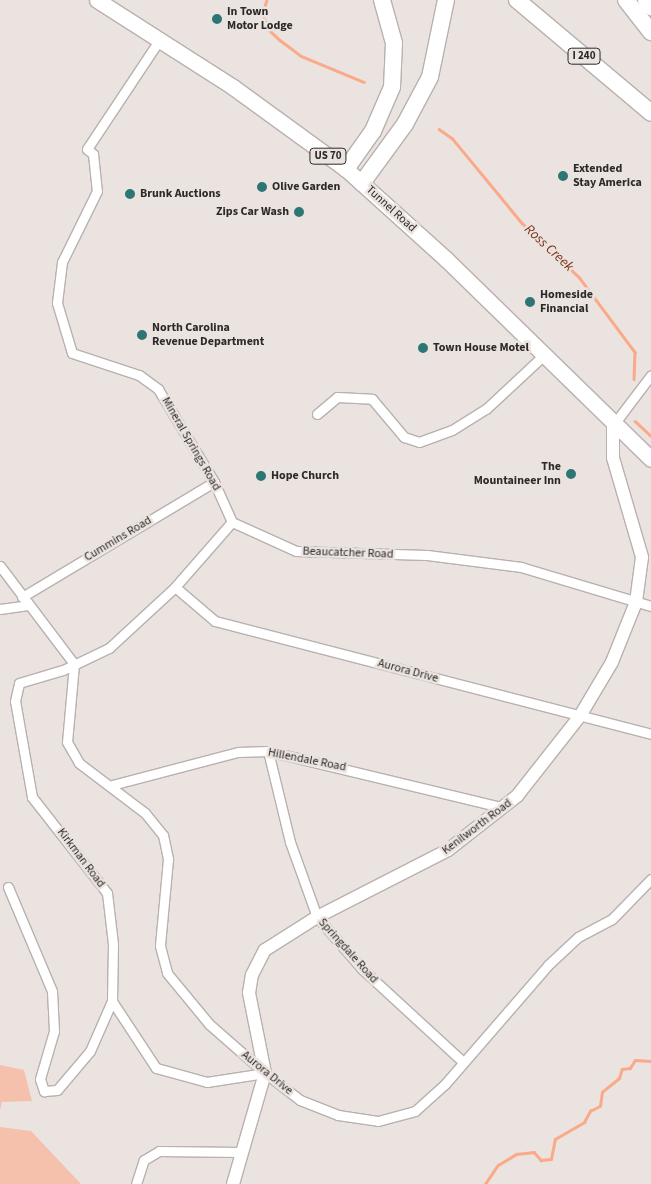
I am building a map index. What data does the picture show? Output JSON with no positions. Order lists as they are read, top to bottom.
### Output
{
  "streets": {
    "highway": ["I 240"],
    "main road": ["US 70", "Tunnel Road"],
    "street": [
      "Mineral Springs Road",
      "Cummins Road",
      "Beaucatcher Road",
      "Aurora Drive",
      "Hillendale Road",
      "Kenilworth Road",
      "Kirkman Road",
      "Springdale Road"
    ]
  },
  "crossings": [
    ["Tunnel Road", "Mineral Springs Road"],
    ["Tunnel Road", "Kenilworth Road"],
    ["Mineral Springs Road", "Cummins Road"],
    ["Mineral Springs Road", "Beaucatcher Road"],
    ["Beaucatcher Road", "Kenilworth Road"],
    ["Aurora Drive", "Hillendale Road"],
    ["Aurora Drive", "Kenilworth Road"],
    ["Aurora Drive", "Kirkman Road"],
    ["Aurora Drive", "Springdale Road"],
    ["Hillendale Road", "Kenilworth Road"],
    ["Hillendale Road", "Springdale Road"],
    ["Kenilworth Road", "Springdale Road"]
  ],
  "water": ["Ross Creek"],
  "places": [
    "In Town Motor Lodge",
    "Extended Stay America",
    "Olive Garden",
    "Brunk Auctions",
    "Zips Car Wash",
    "Homeside Financial",
    "North Carolina Revenue Department",
    "Town House Motel",
    "The Mountaineer Inn",
    "Hope Church"
  ]
}
